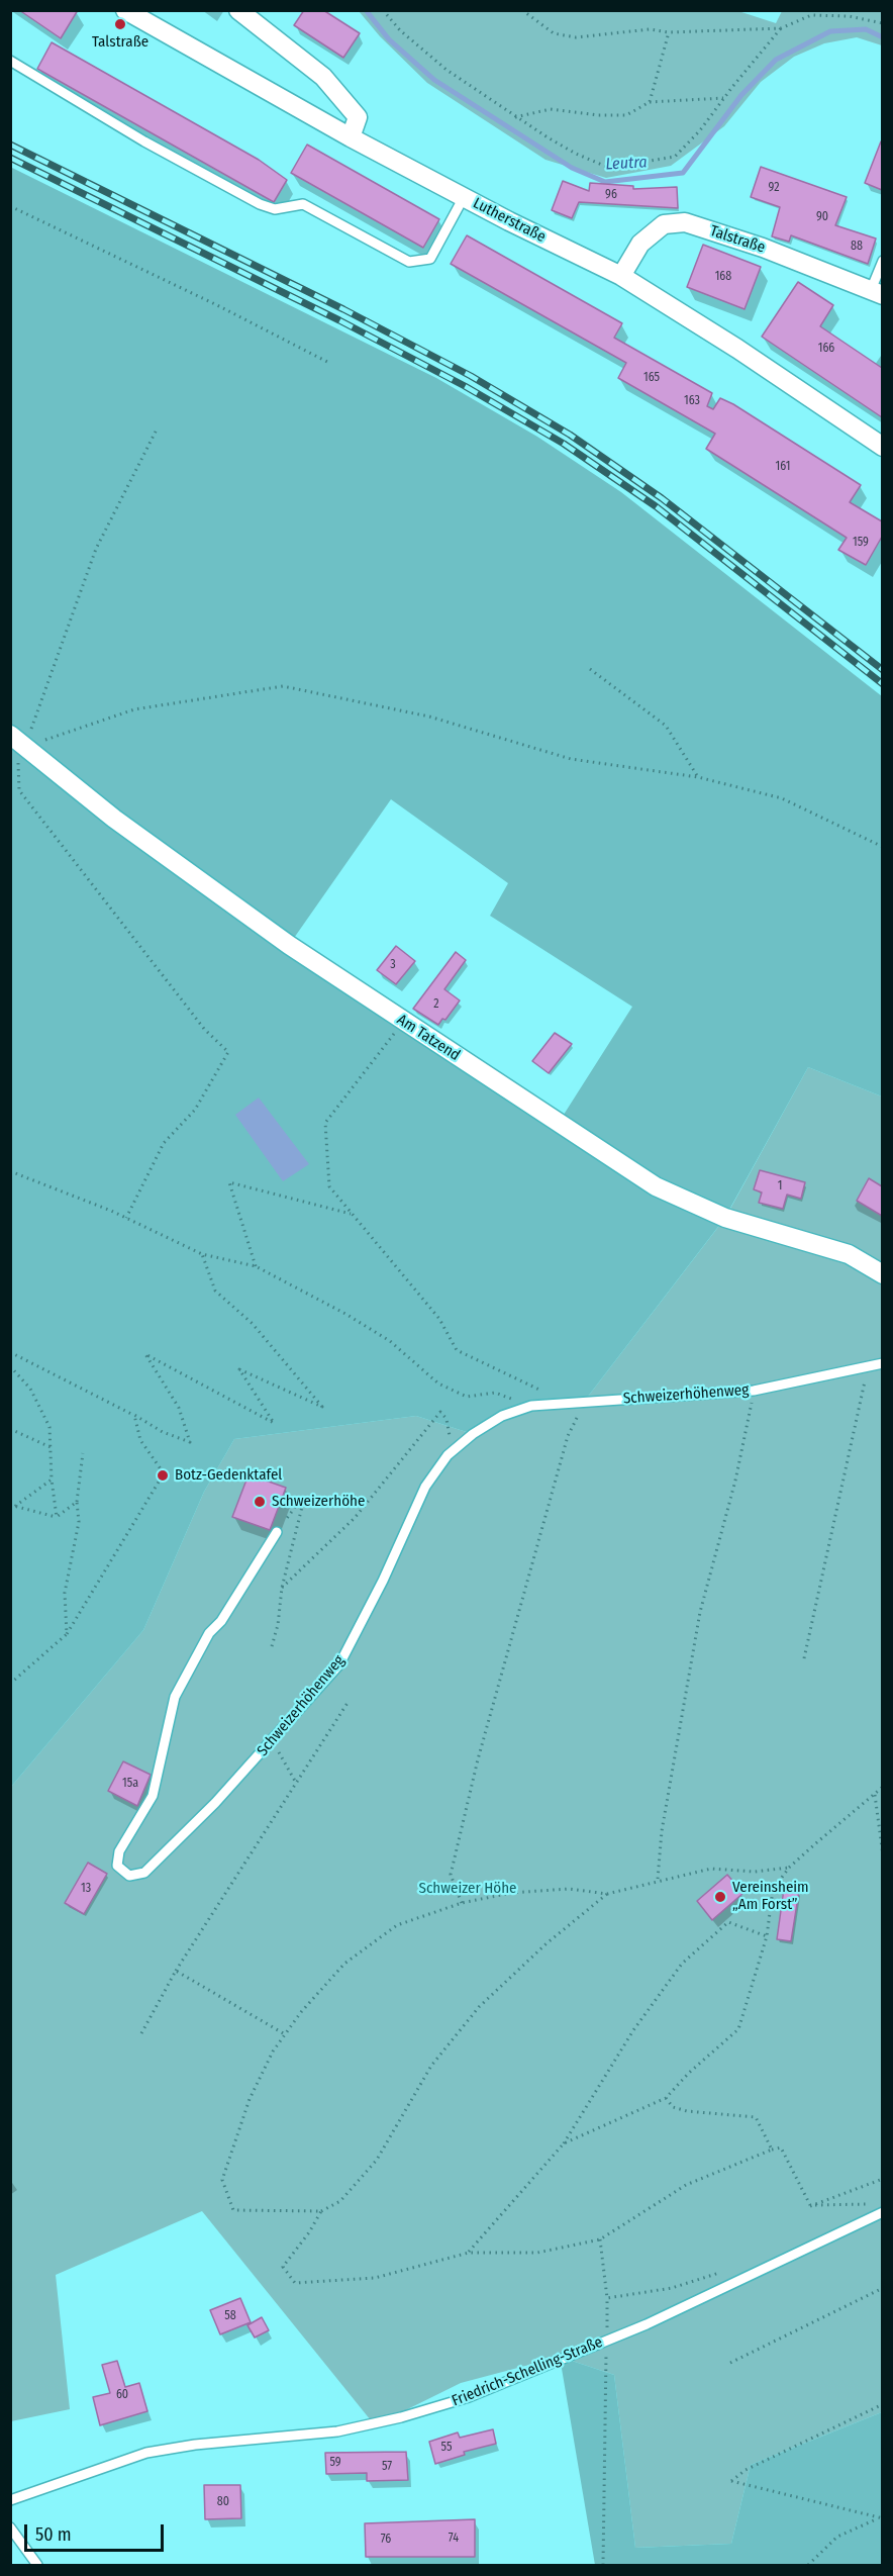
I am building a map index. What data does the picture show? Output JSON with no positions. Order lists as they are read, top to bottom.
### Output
{
  "streets": {
    "street": ["Lutherstraße", "Talstraße", "Am Tatzend"],
    "lane": ["Schweizerhöhenweg", "Friedrich-Schelling-Straße"]
  },
  "crossings": [
    ["Lutherstraße", "Talstraße"]
  ],
  "water": ["Leutra"],
  "parks": ["Schweizer Höhe"],
  "places": [
    "Talstraße",
    "Botz-Gedenktafel",
    "Schweizerhöhe",
    "Vereinsheim „Am Forst”"
  ],
  "house_numbers": [
    "92",
    "96",
    "90",
    "88",
    "168",
    "166",
    "165",
    "163",
    "161",
    "159",
    "3",
    "2",
    "1",
    "15a",
    "13",
    "58",
    "60",
    "55",
    "59",
    "57",
    "80",
    "74",
    "76"
  ],
  "scale_bar": "50 m"
}
